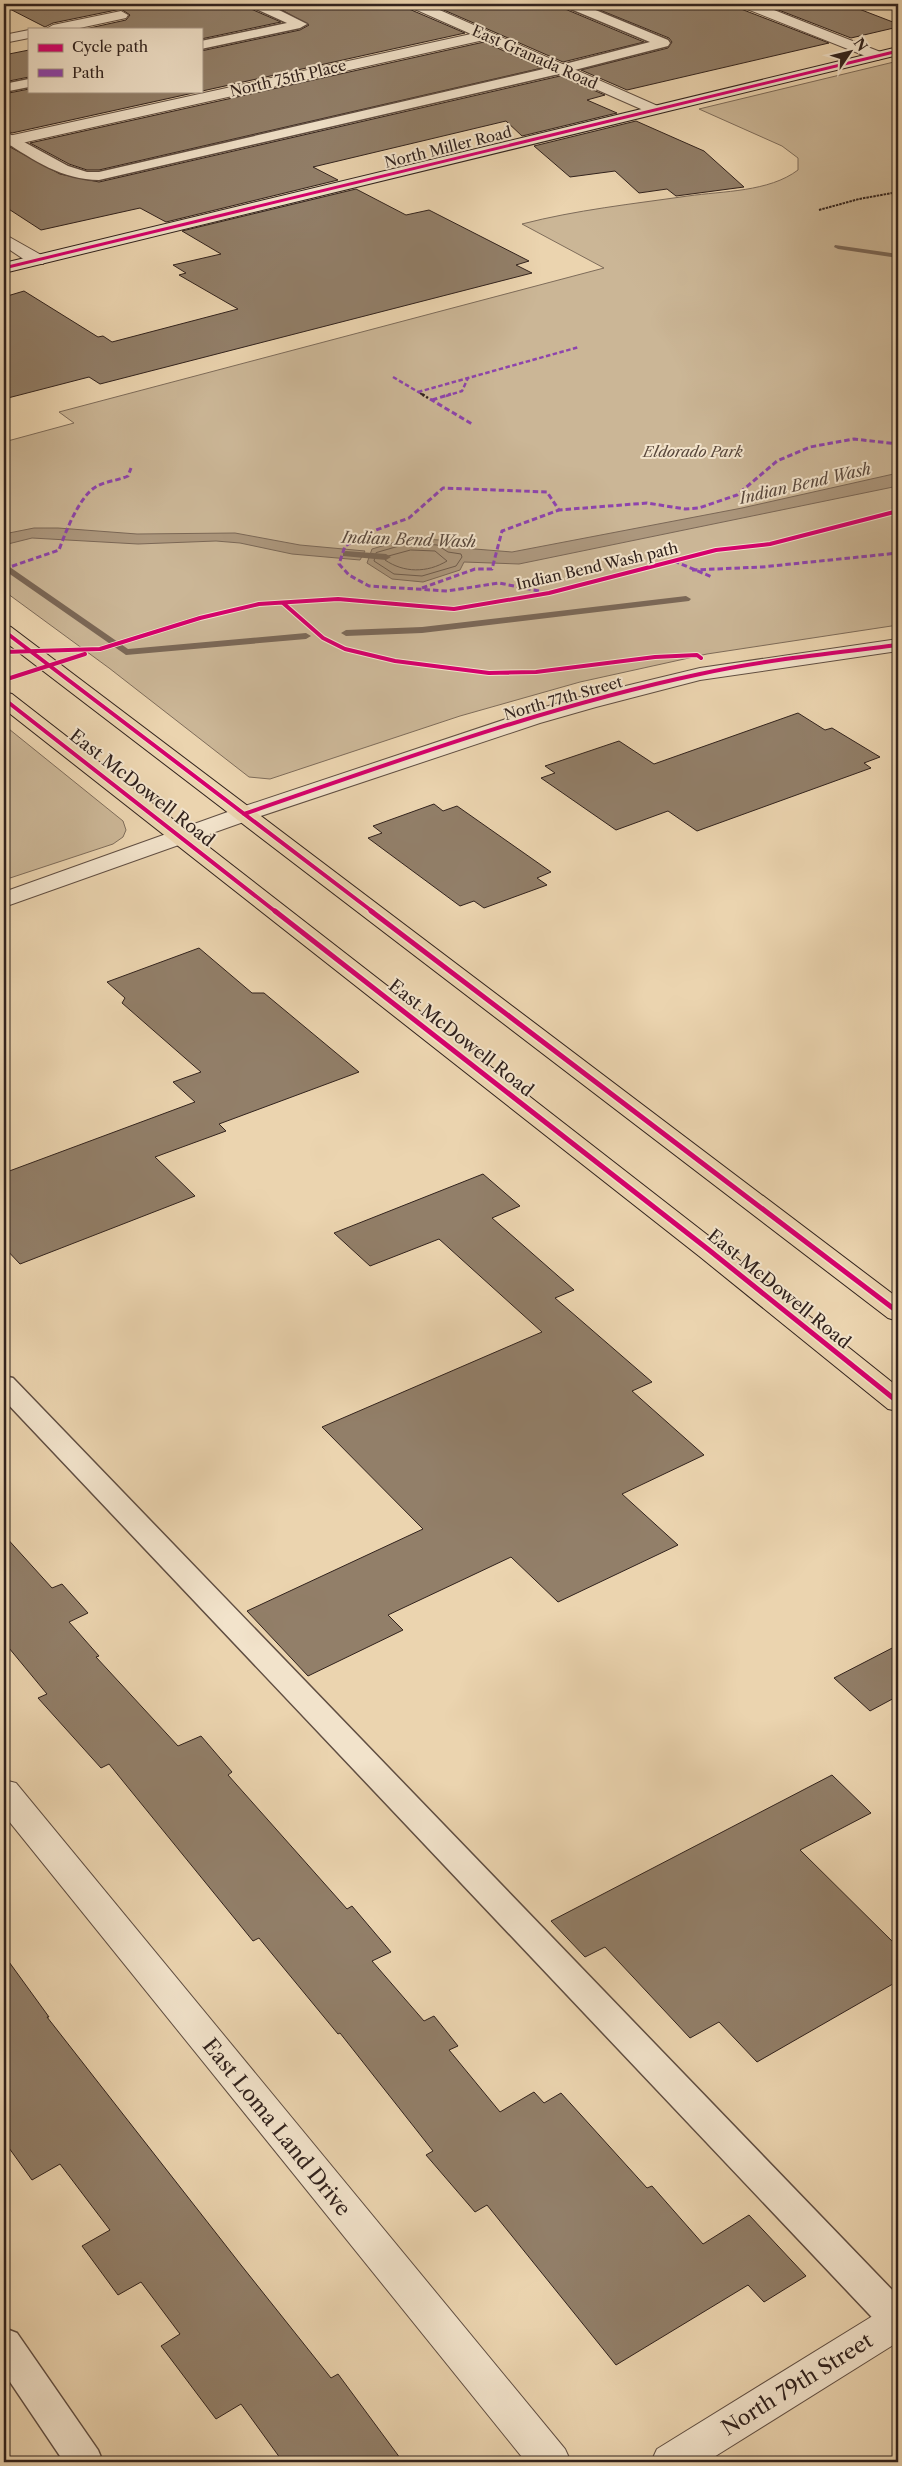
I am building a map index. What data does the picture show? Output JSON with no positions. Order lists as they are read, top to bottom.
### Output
{
  "streets": {
    "main road": ["East McDowell Road"],
    "street": [
      "East Granada Road",
      "North 75th Place",
      "North Miller Road",
      "North 77th Street",
      "East Loma Land Drive",
      "North 79th Street"
    ],
    "cycle path": ["Indian Bend Wash path"]
  },
  "crossings": [
    ["East Granada Road", "North 75th Place"],
    ["East Granada Road", "North Miller Road"],
    ["North 77th Street", "East McDowell Road"]
  ],
  "water": ["Indian Bend Wash"],
  "parks": ["Eldorado Park"],
  "legend": ["Cycle path", "Path"],
  "north": "top right"
}
